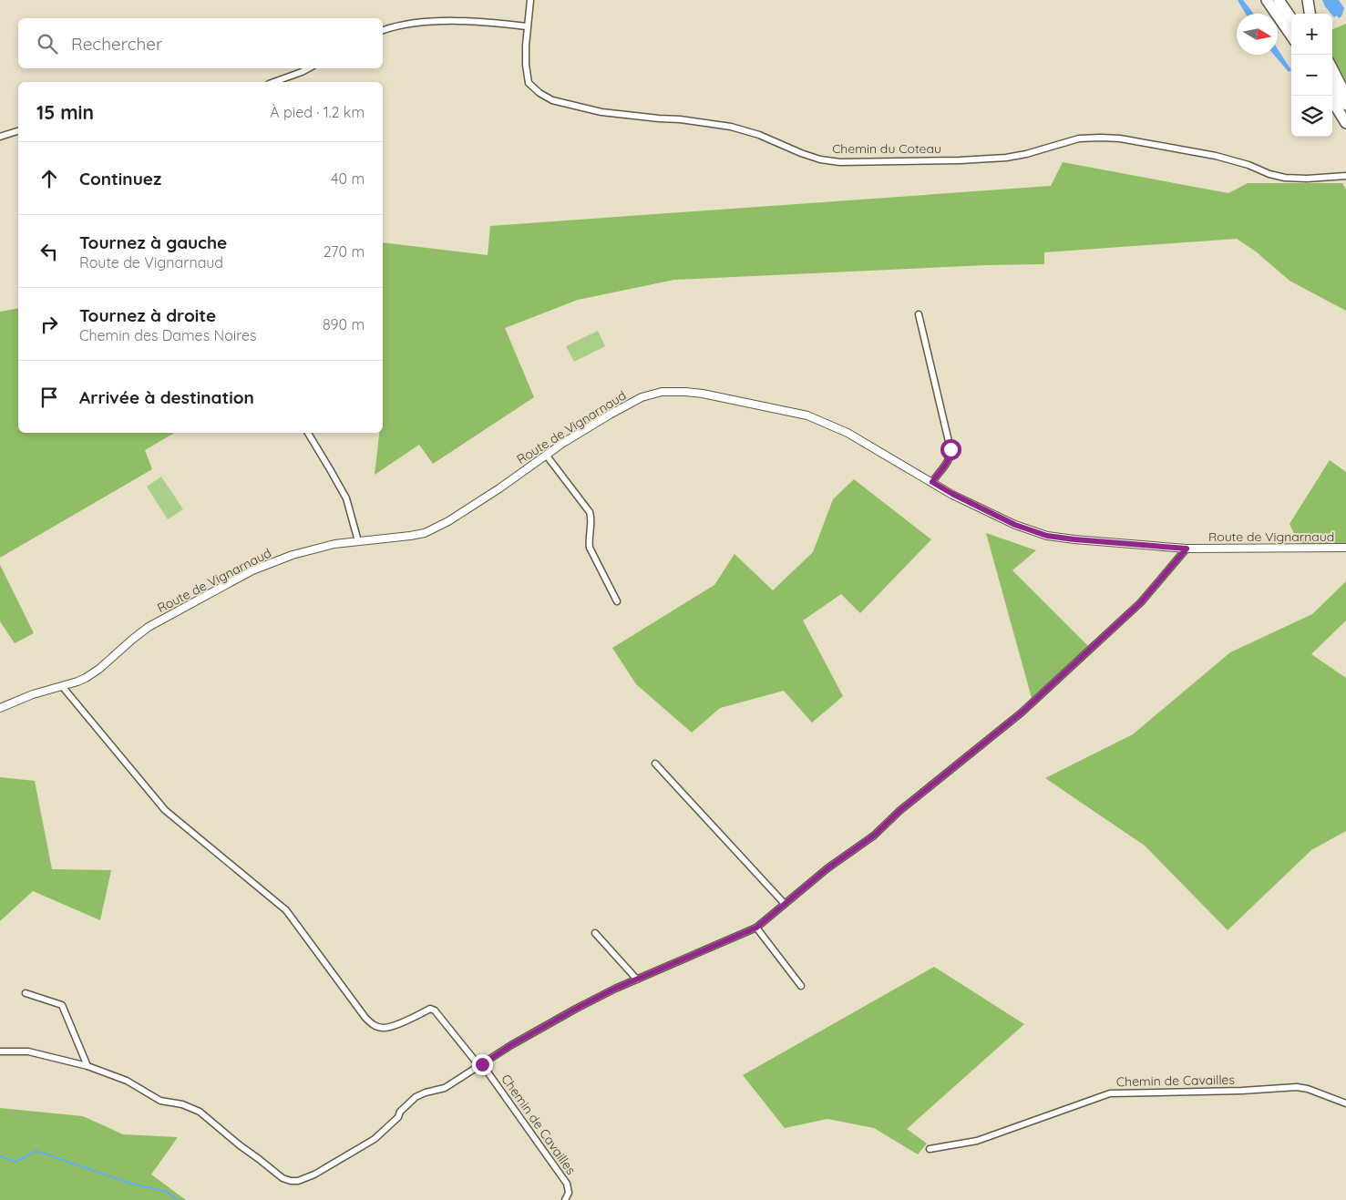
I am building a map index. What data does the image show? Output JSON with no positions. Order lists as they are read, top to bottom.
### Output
{
  "streets": {
    "street": ["Chemin du Coteau", "Route de Vignarnaud", "Chemin de Cavailles"]
  },
  "crossings": [
    ["Route de Vignarnaud", "Chemin de Cavailles"]
  ],
  "north": "right",
  "page": {
    "map_buttons": ["+", "−"],
    "search": "Rechercher",
    "heading": ["15 min", "À pied · 1.2 km"],
    "list": [
      ["Continuez", "40 m"],
      ["Tournez à gauche", "Route de Vignarnaud", "270 m"],
      ["Tournez à droite", "Chemin des Dames Noires", "890 m"],
      "Arrivée à destination"
    ]
  }
}
